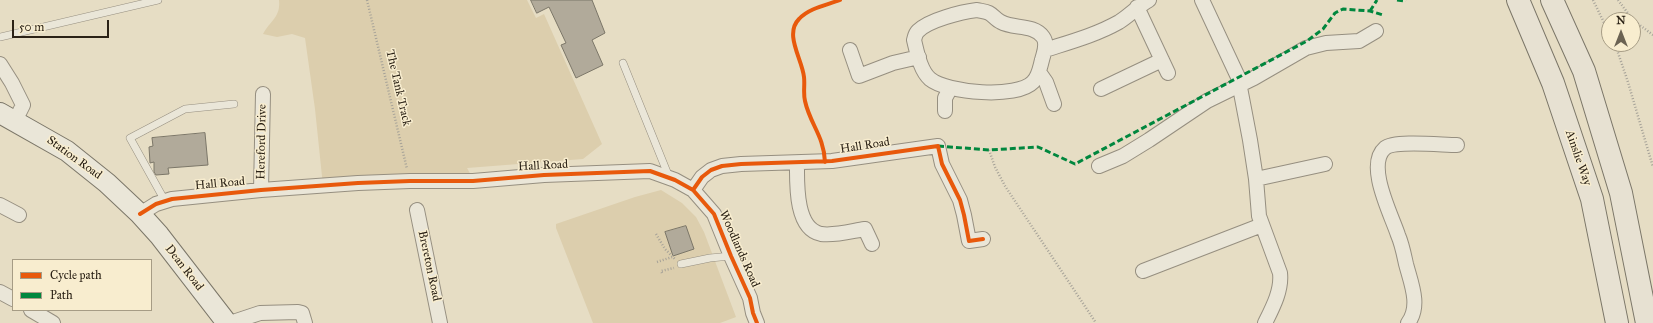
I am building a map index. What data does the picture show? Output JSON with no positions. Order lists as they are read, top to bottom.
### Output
{
  "streets": {
    "highway": ["Ainslie Way"],
    "main road": ["Station Road", "Dean Road"],
    "street": [
      "Hereford Drive",
      "Hall Road",
      "Woodlands Road",
      "Brereton Road"
    ],
    "path": ["The Tank Track"]
  },
  "crossings": [
    ["The Tank Track", "Hall Road"],
    ["Hereford Drive", "Hall Road"],
    ["Hall Road", "Station Road"],
    ["Hall Road", "Woodlands Road"],
    ["Hall Road", "Dean Road"],
    ["Station Road", "Dean Road"]
  ],
  "legend": ["Cycle path", "Path"],
  "scale_bar": "50 m",
  "north": "top"
}
